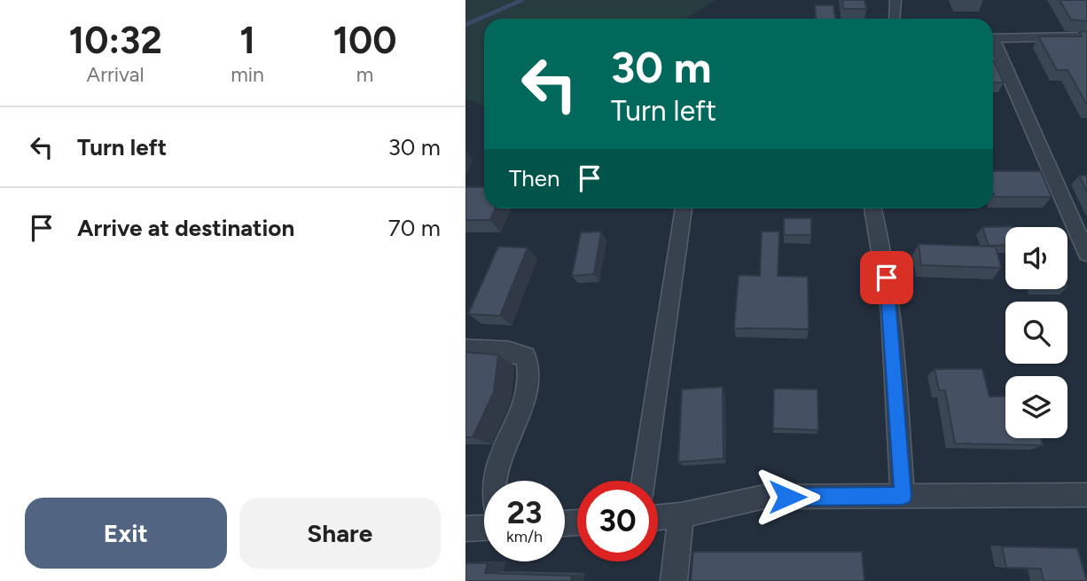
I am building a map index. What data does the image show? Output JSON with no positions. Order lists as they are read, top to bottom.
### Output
{
  "page": {
    "eta": [
      "10:32",
      "Arrival",
      "1",
      "min",
      "100",
      "m"
    ],
    "turn": ["30 m", "Turn left"],
    "list": [
      {
        "name": "Turn left",
        "value": "30 m"
      },
      {
        "name": "Arrive at destination",
        "value": "70 m"
      }
    ],
    "then": "Then",
    "speed": "23 km/h",
    "limit": "30",
    "buttons": ["Exit", "Share"]
  }
}
